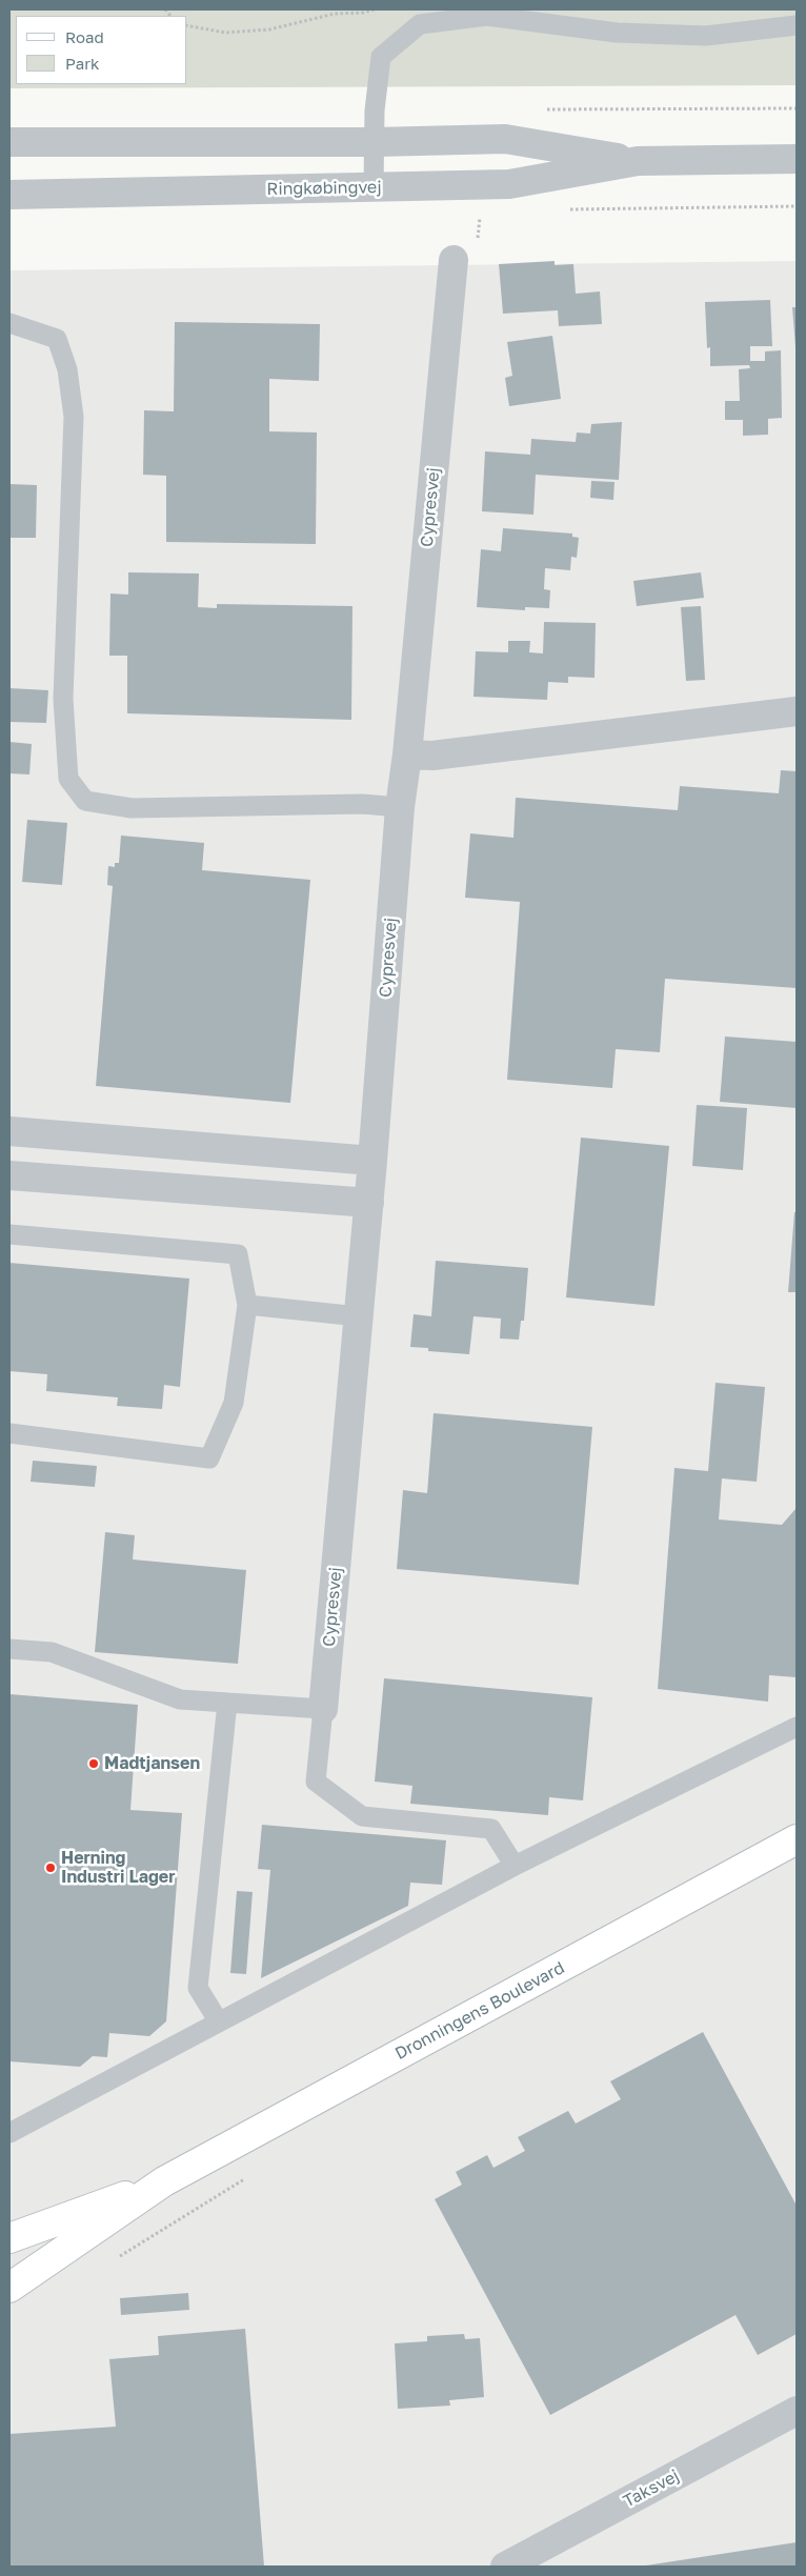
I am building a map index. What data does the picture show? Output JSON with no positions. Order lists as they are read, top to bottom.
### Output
{
  "streets": {
    "main road": ["Dronningens Boulevard"],
    "street": ["Ringkøbingvej", "Cypresvej", "Taksvej"]
  },
  "places": ["Madtjansen", "Herning Industri Lager"],
  "legend": ["Road", "Park"]
}
